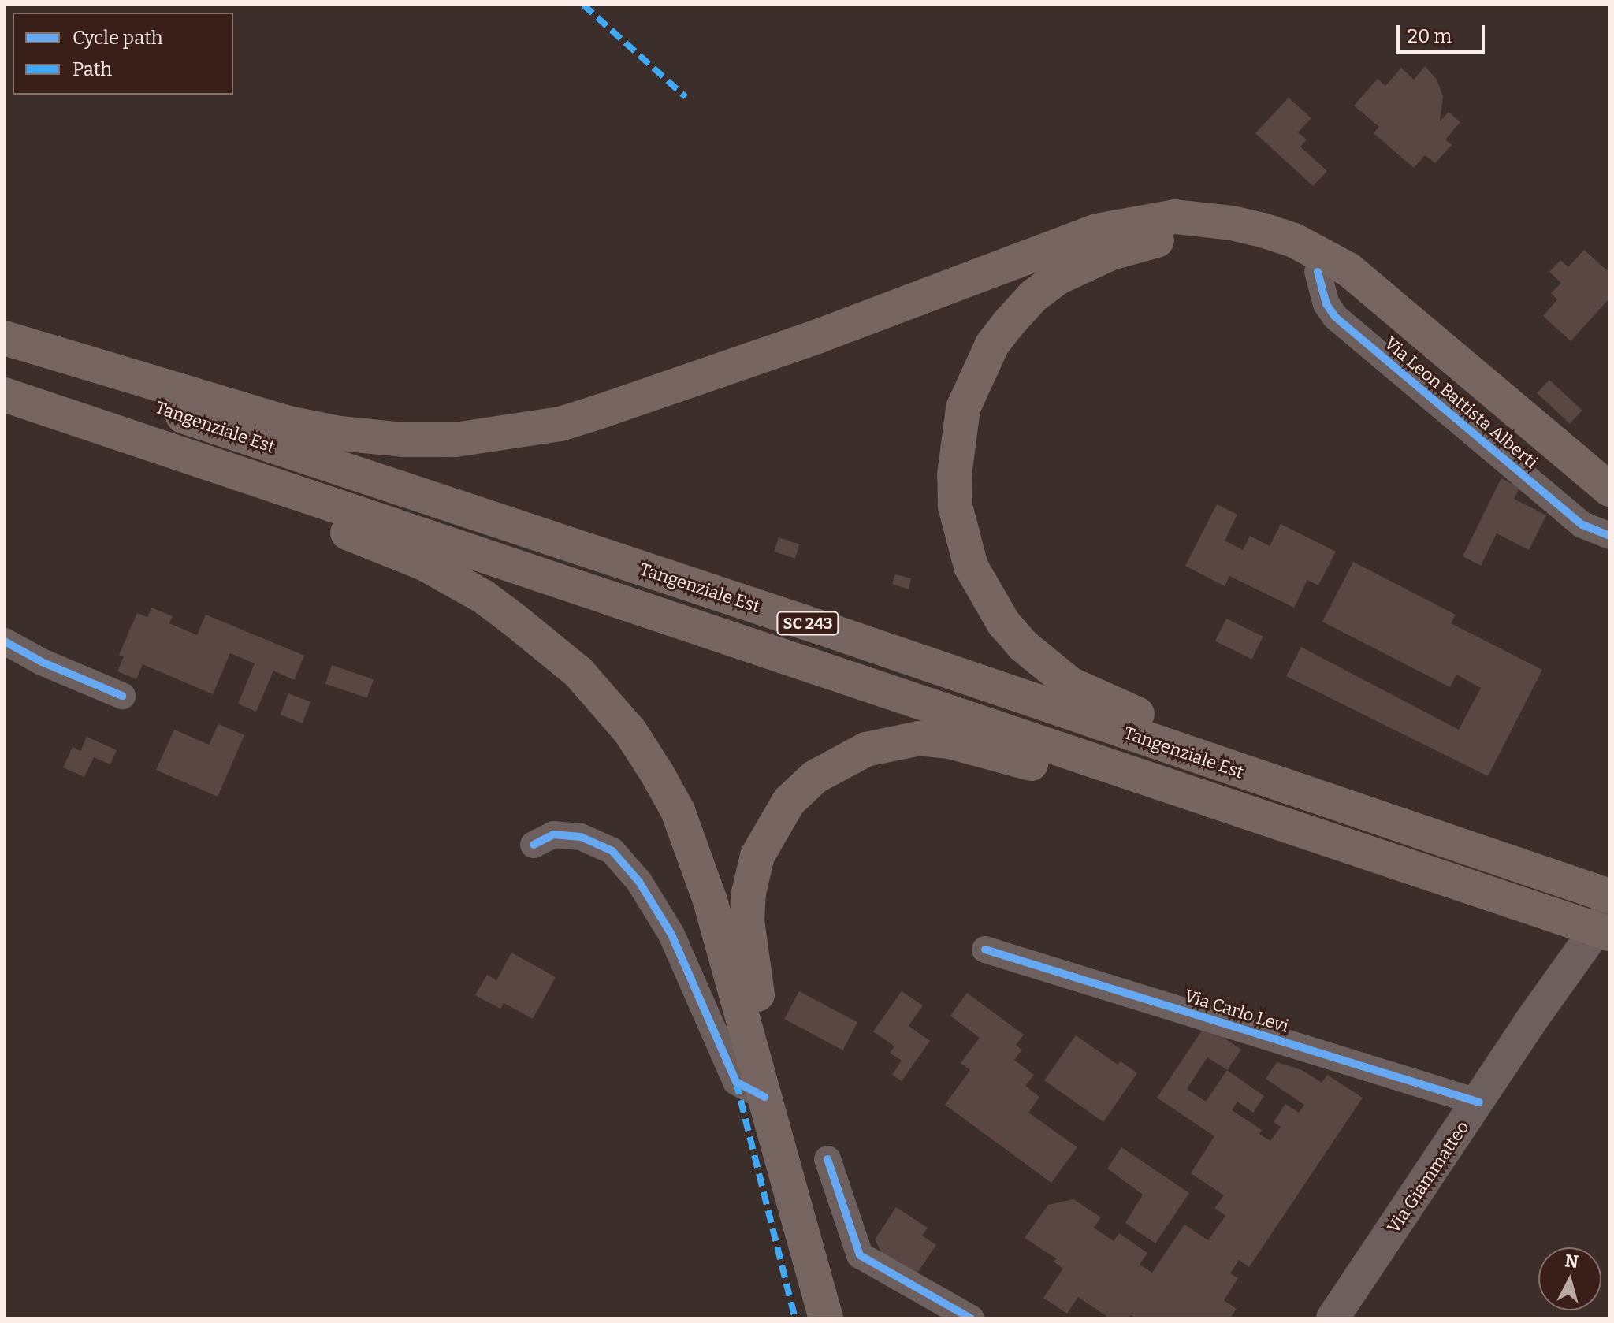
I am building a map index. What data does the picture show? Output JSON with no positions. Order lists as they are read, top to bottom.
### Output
{
  "streets": {
    "highway": ["Tangenziale Est", "SC 243"],
    "street": ["Via Leon Battista Alberti", "Via Carlo Levi", "Via Giammatteo"]
  },
  "crossings": [
    ["Via Carlo Levi", "Via Giammatteo"]
  ],
  "legend": ["Cycle path", "Path"],
  "scale_bar": "20 m",
  "north": "top"
}
